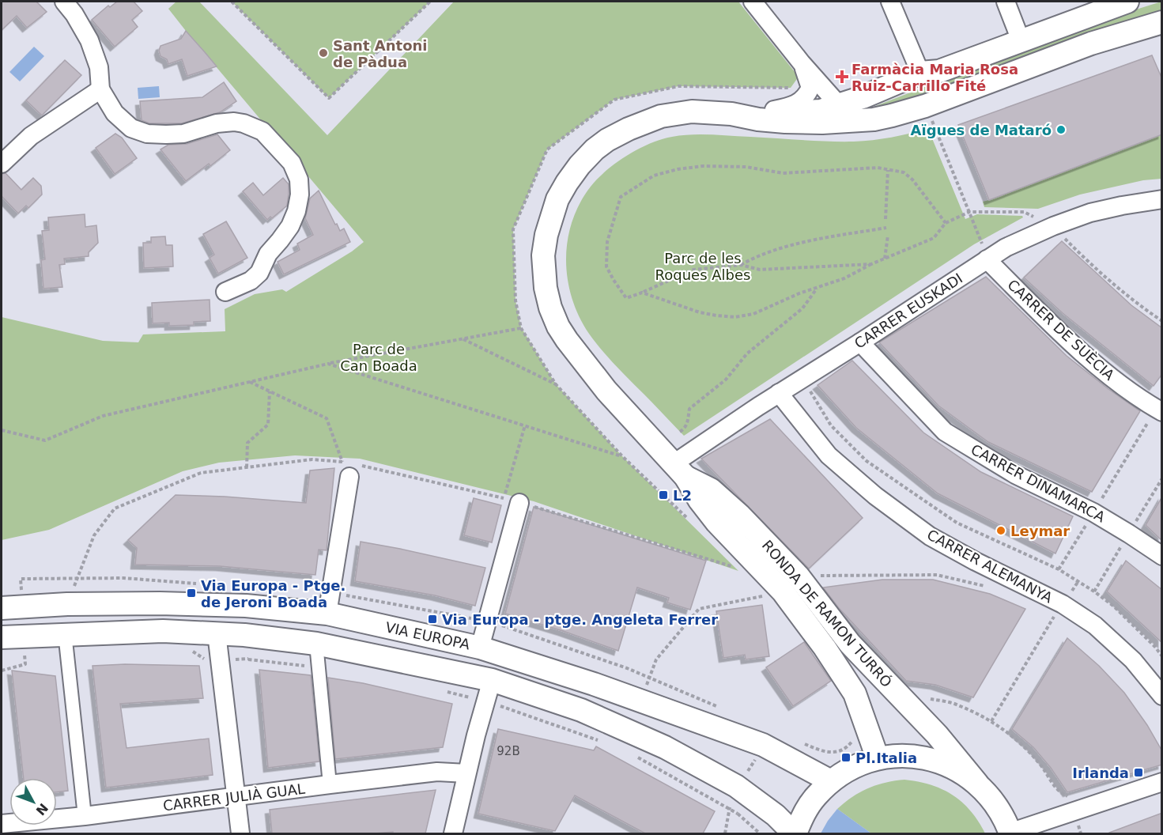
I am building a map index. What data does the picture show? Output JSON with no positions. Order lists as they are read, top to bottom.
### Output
{
  "streets": {
    "street": [
      "CARRER EUSKADI",
      "CARRER DE SUÈCIA",
      "CARRER DINAMARCA",
      "CARRER ALEMANYA",
      "RONDA DE RAMON TURRÓ",
      "VIA EUROPA",
      "CARRER JULIÀ GUAL"
    ]
  },
  "crossings": [
    ["CARRER EUSKADI", "CARRER DE SUÈCIA"],
    ["CARRER EUSKADI", "CARRER DINAMARCA"],
    ["CARRER EUSKADI", "CARRER ALEMANYA"],
    ["CARRER EUSKADI", "RONDA DE RAMON TURRÓ"]
  ],
  "parks": ["Parc de les Roques Albes", "Parc de Can Boada"],
  "places": {
    "other": ["Sant Antoni de Pàdua", "Aïgues de Mataró", "Leymar"],
    "health": ["Farmàcia Maria Rosa Ruiz-Carrillo Fité"],
    "transit": [
      "L2",
      "Via Europa - Ptge. de Jeroni Boada",
      "Via Europa - ptge. Angeleta Ferrer",
      "Pl.Italia",
      "Irlanda"
    ]
  },
  "house_numbers": ["92B"],
  "north": "bottom right"
}
